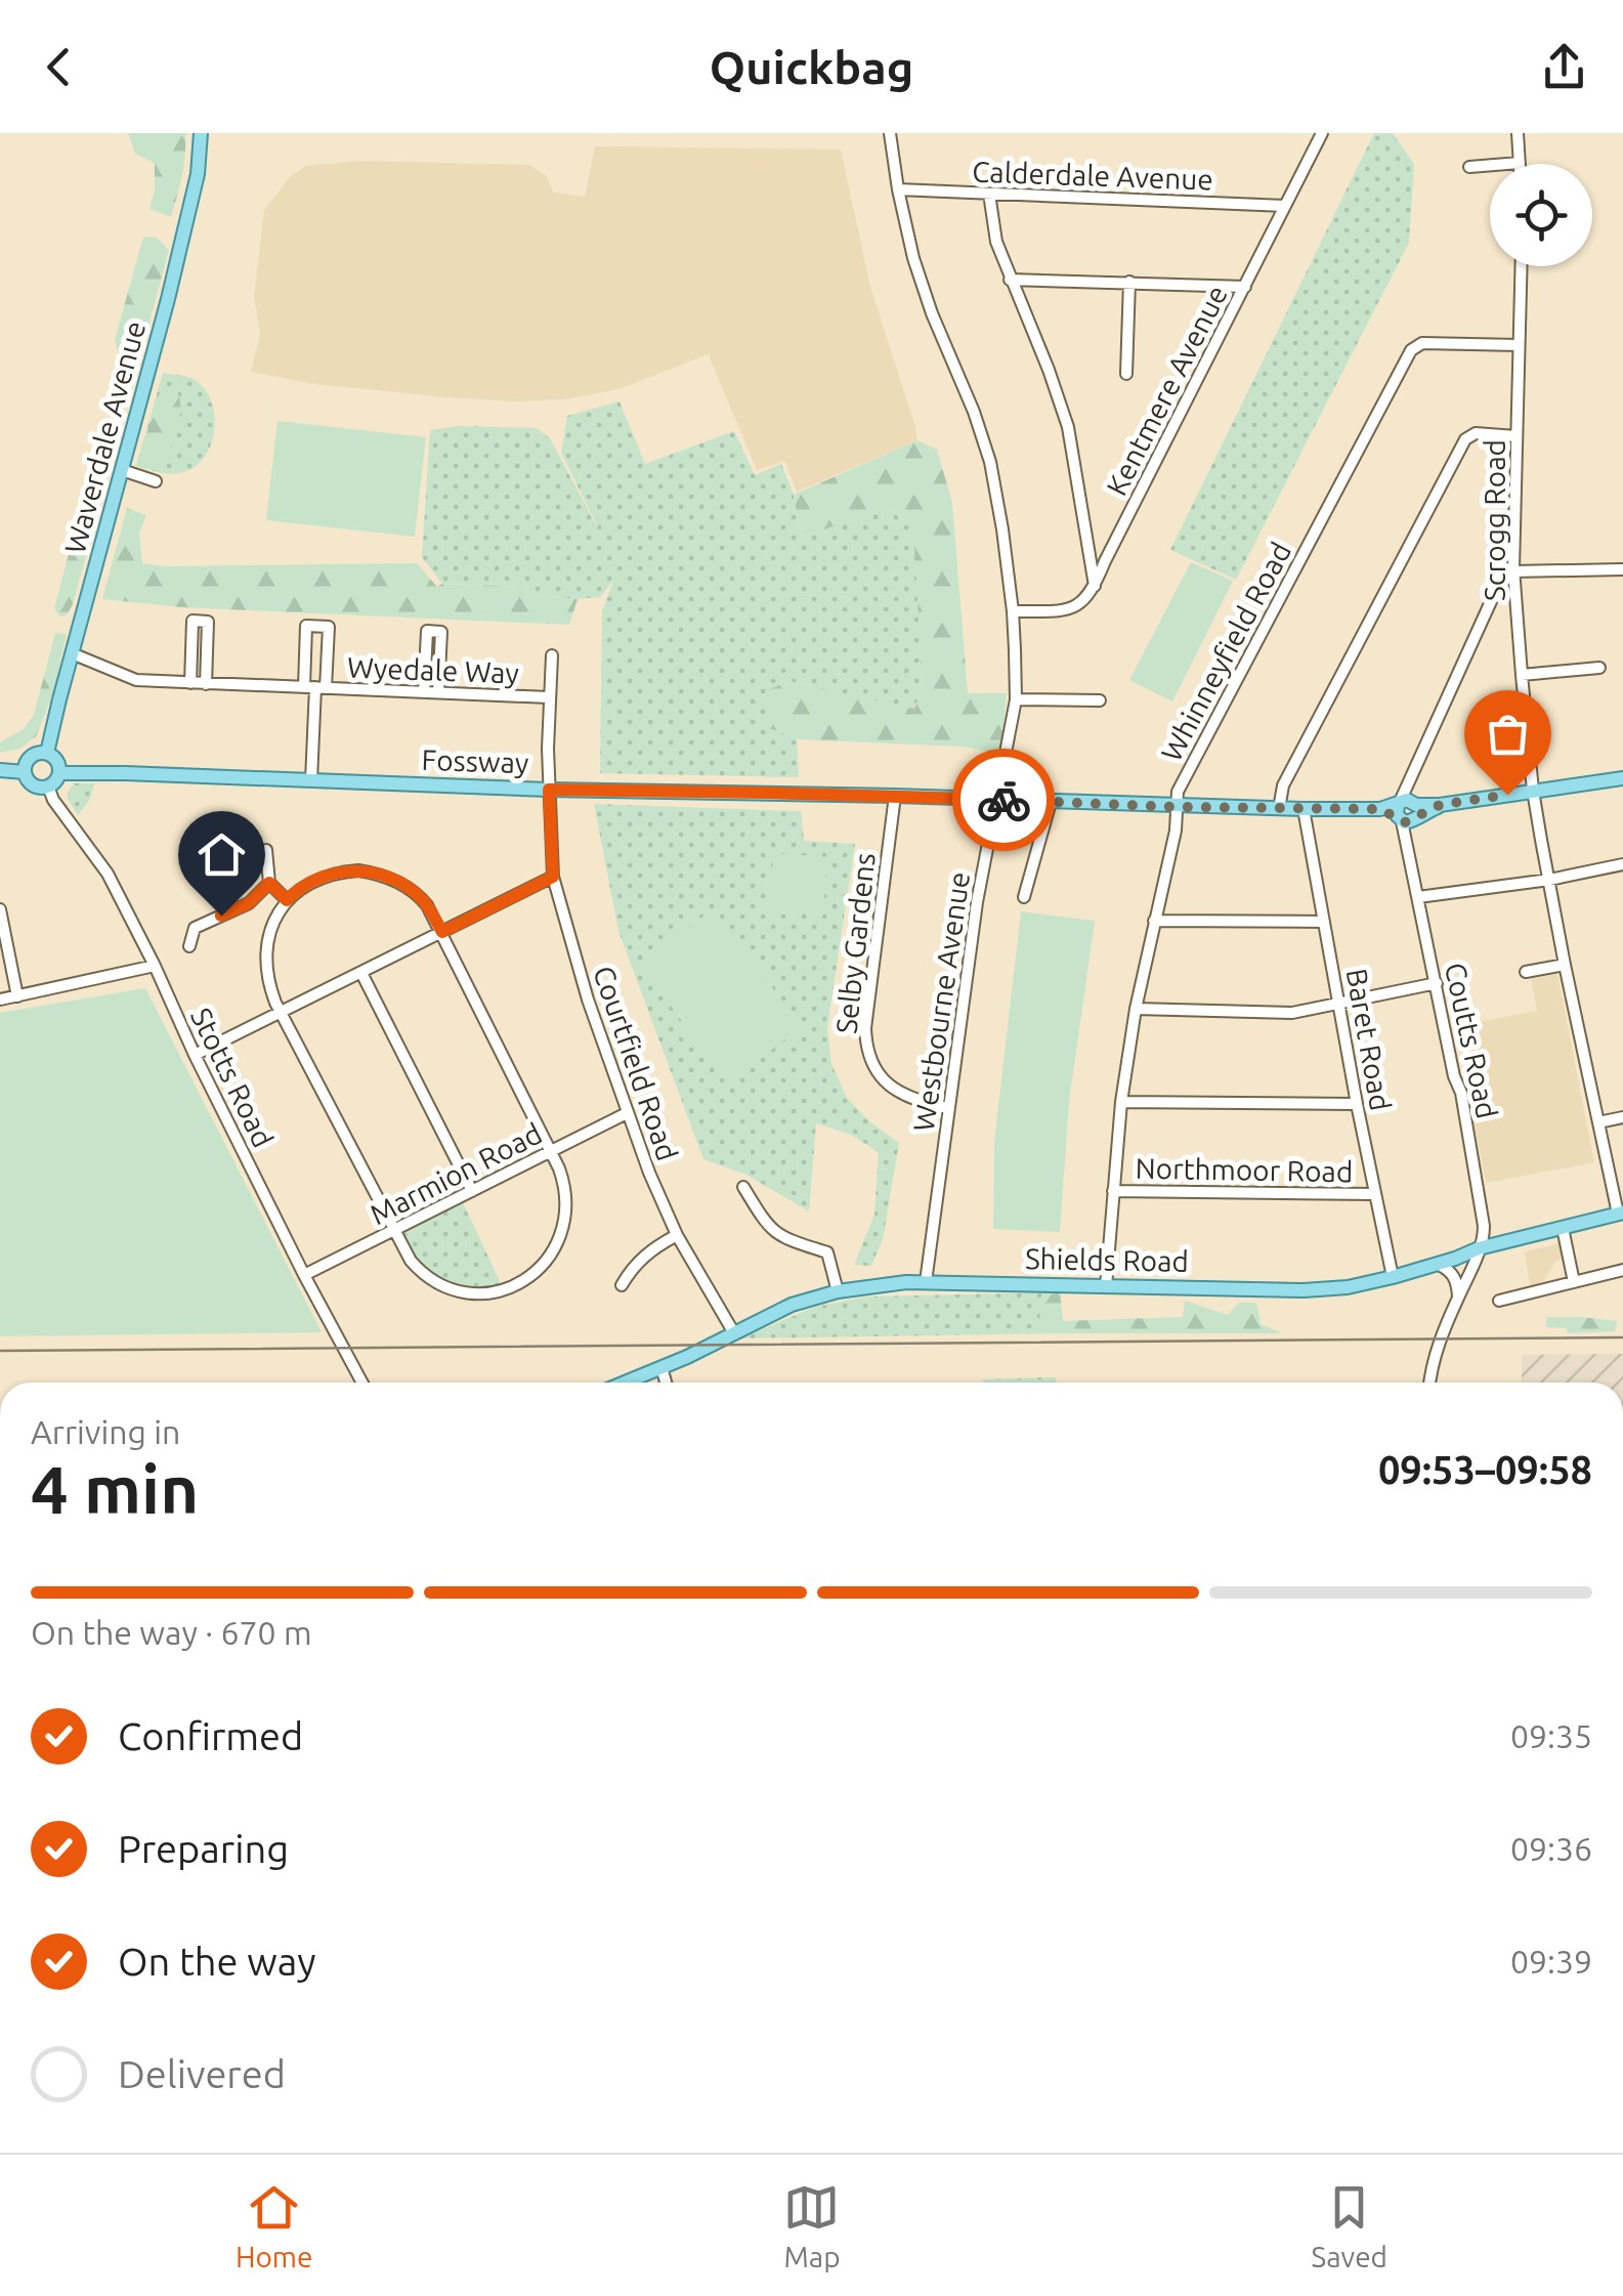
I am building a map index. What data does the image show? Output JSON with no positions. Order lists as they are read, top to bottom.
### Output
{
  "streets": {
    "main road": ["Waverdale Avenue", "Fossway", "Shields Road"],
    "street": [
      "Calderdale Avenue",
      "Kentmere Avenue",
      "Scrogg Road",
      "Whinneyfield Road",
      "Wyedale Way",
      "Selby Gardens",
      "Westbourne Avenue",
      "Baret Road",
      "Coutts Road",
      "Courtfield Road",
      "Stotts Road",
      "Northmoor Road",
      "Marmion Road"
    ]
  },
  "crossings": [
    ["Calderdale Avenue", "Kentmere Avenue"],
    ["Calderdale Avenue", "Westbourne Avenue"],
    ["Waverdale Avenue", "Wyedale Way"],
    ["Waverdale Avenue", "Fossway"],
    ["Waverdale Avenue", "Stotts Road"],
    ["Scrogg Road", "Whinneyfield Road"],
    ["Scrogg Road", "Fossway"],
    ["Scrogg Road", "Shields Road"],
    ["Whinneyfield Road", "Fossway"],
    ["Whinneyfield Road", "Northmoor Road"],
    ["Whinneyfield Road", "Shields Road"],
    ["Wyedale Way", "Fossway"],
    ["Wyedale Way", "Courtfield Road"],
    ["Fossway", "Selby Gardens"],
    ["Fossway", "Westbourne Avenue"],
    ["Fossway", "Baret Road"],
    ["Fossway", "Coutts Road"],
    ["Fossway", "Courtfield Road"],
    ["Fossway", "Stotts Road"],
    ["Selby Gardens", "Westbourne Avenue"],
    ["Westbourne Avenue", "Shields Road"],
    ["Baret Road", "Northmoor Road"],
    ["Baret Road", "Shields Road"],
    ["Coutts Road", "Shields Road"],
    ["Courtfield Road", "Marmion Road"],
    ["Courtfield Road", "Shields Road"],
    ["Stotts Road", "Marmion Road"]
  ],
  "page": {
    "header": "Quickbag",
    "heading": ["4 min", "Arriving in", "09:53–09:58"],
    "bar": "On the way · 670 m",
    "list": [
      ["Confirmed", "09:35"],
      ["Preparing", "09:36"],
      ["On the way", "09:39"],
      "Delivered"
    ],
    "tabs": ["Home", "Map", "Saved"]
  }
}
